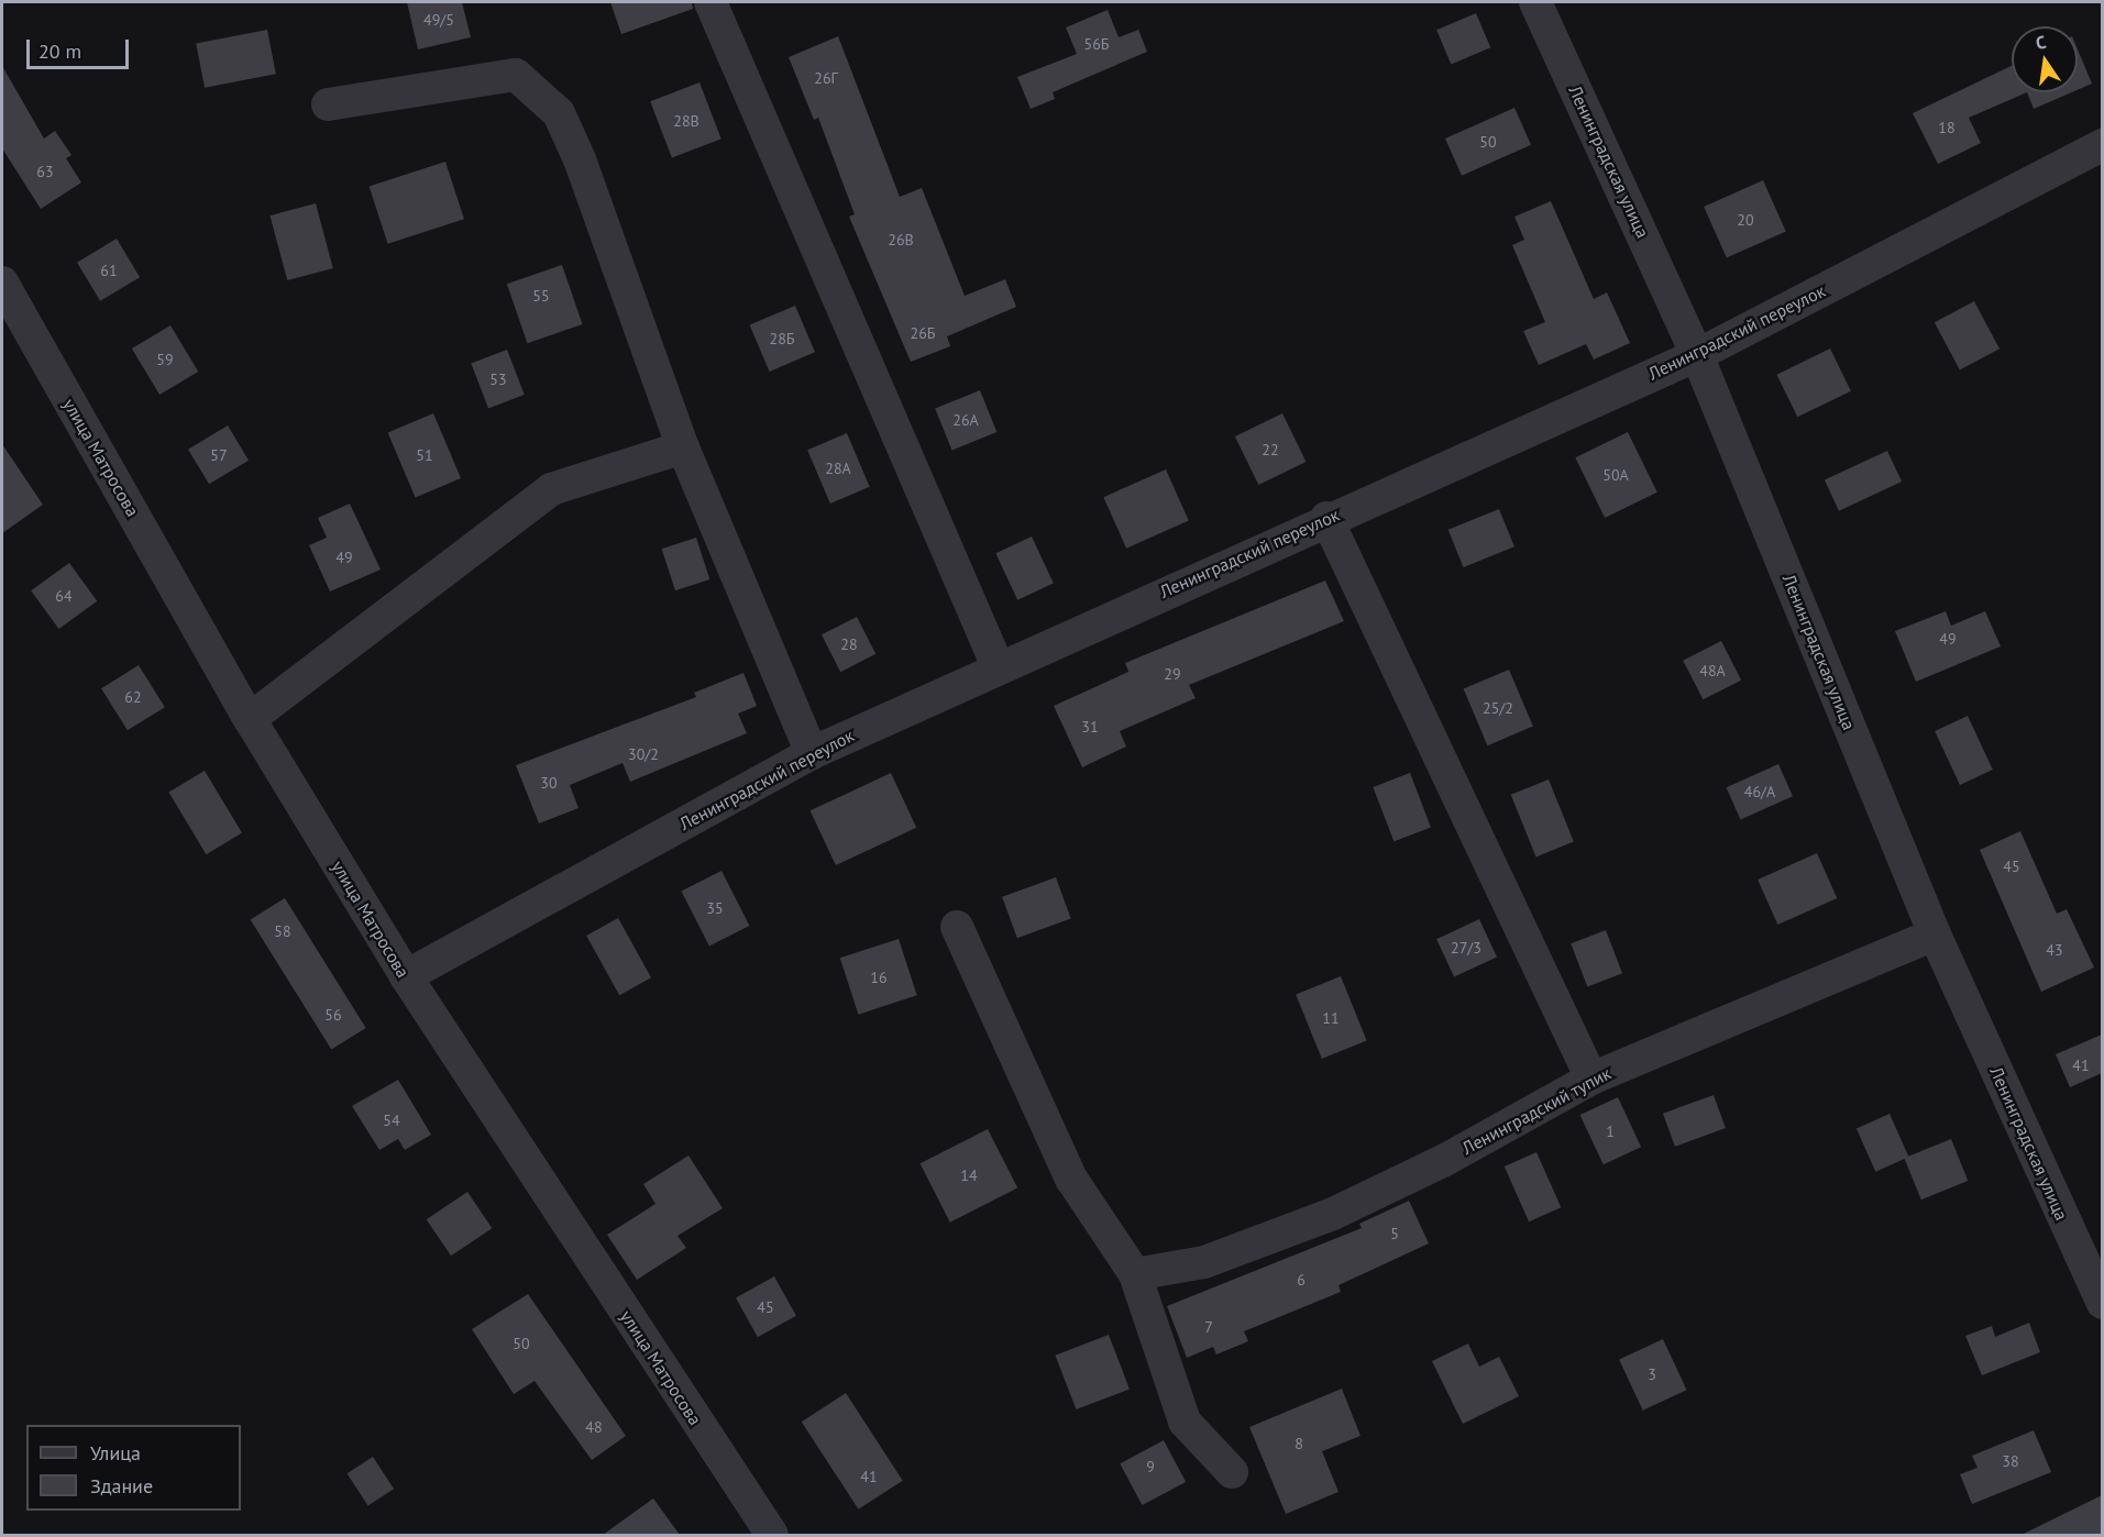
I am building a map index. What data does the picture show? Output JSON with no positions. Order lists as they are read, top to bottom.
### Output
{
  "streets": {
    "street": [
      "Ленинградская улица",
      "Ленинградский переулок",
      "улица Матросова",
      "Ленинградский тупик"
    ]
  },
  "crossings": [
    ["Ленинградская улица", "Ленинградский переулок"],
    ["Ленинградская улица", "Ленинградский тупик"],
    ["Ленинградский переулок", "улица Матросова"]
  ],
  "house_numbers": [
    "49/5",
    "56Б",
    "26Г",
    "28В",
    "18",
    "50",
    "63",
    "20",
    "26В",
    "61",
    "55",
    "26Б",
    "28Б",
    "59",
    "53",
    "26А",
    "22",
    "57",
    "51",
    "28А",
    "50А",
    "49",
    "64",
    "49",
    "28",
    "48А",
    "29",
    "62",
    "25/2",
    "31",
    "30/2",
    "30",
    "46/А",
    "45",
    "35",
    "58",
    "27/3",
    "43",
    "16",
    "56",
    "11",
    "41",
    "54",
    "1",
    "14",
    "5",
    "6",
    "45",
    "7",
    "50",
    "3",
    "48",
    "8",
    "38",
    "9",
    "41"
  ],
  "legend": ["Улица", "Здание"],
  "scale_bar": "20 m",
  "north": "top"
}
